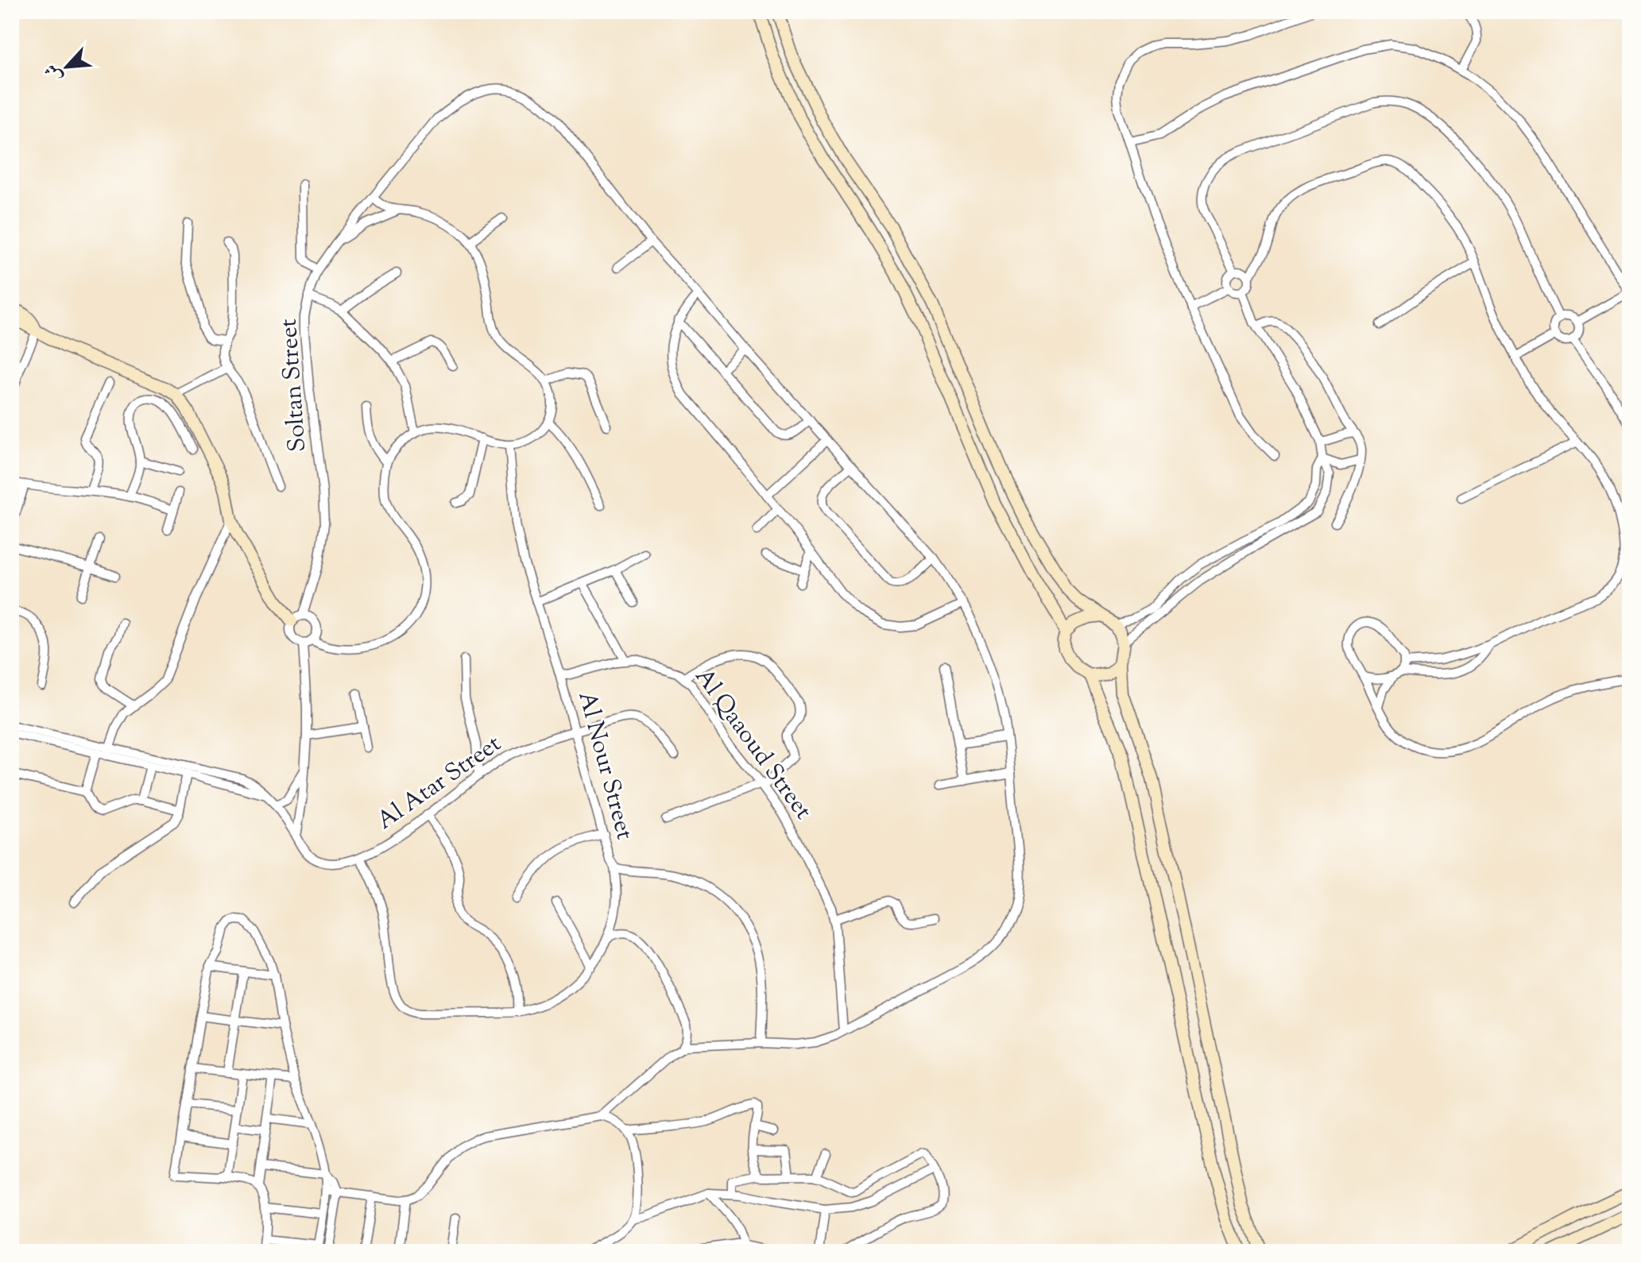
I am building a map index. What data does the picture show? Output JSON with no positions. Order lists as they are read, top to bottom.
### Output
{
  "streets": {
    "street": [
      "Soltan Street",
      "Al Qaaoud Street",
      "Al Nour Street",
      "Al Atar Street"
    ]
  },
  "crossings": [
    ["Al Qaaoud Street", "Al Nour Street"],
    ["Al Nour Street", "Al Atar Street"]
  ],
  "north": "bottom left"
}
